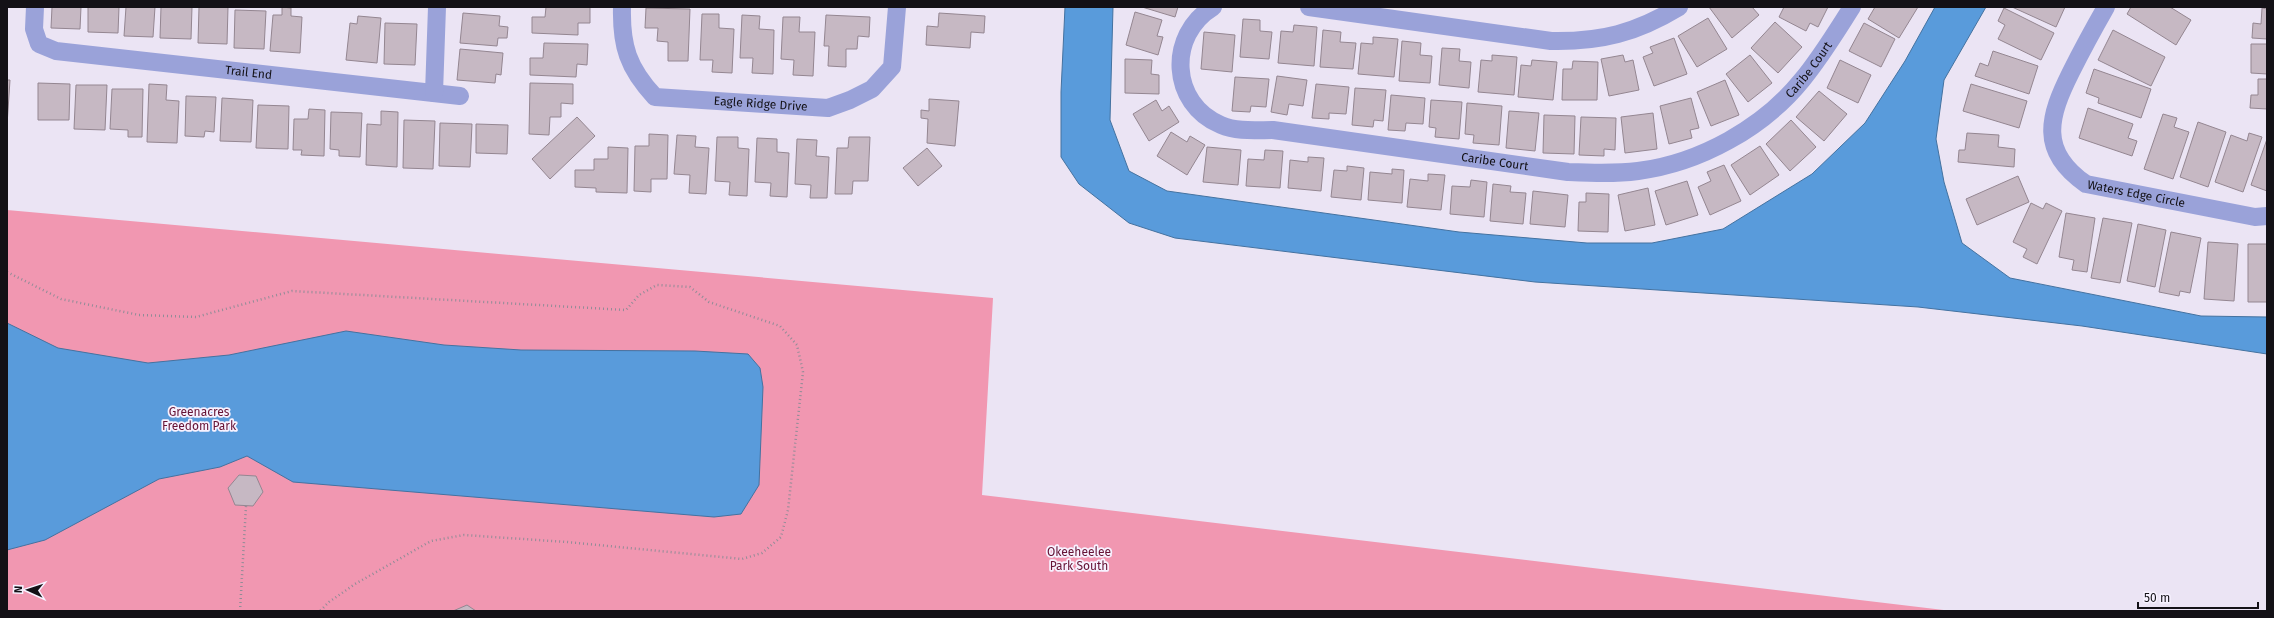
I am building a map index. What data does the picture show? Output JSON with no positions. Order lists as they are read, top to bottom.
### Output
{
  "streets": {
    "street": [
      "Caribe Court",
      "Trail End",
      "Eagle Ridge Drive",
      "Waters Edge Circle"
    ]
  },
  "parks": ["Greenacres Freedom Park", "Okeeheelee Park South"],
  "scale_bar": "50 m",
  "north": "left"
}
